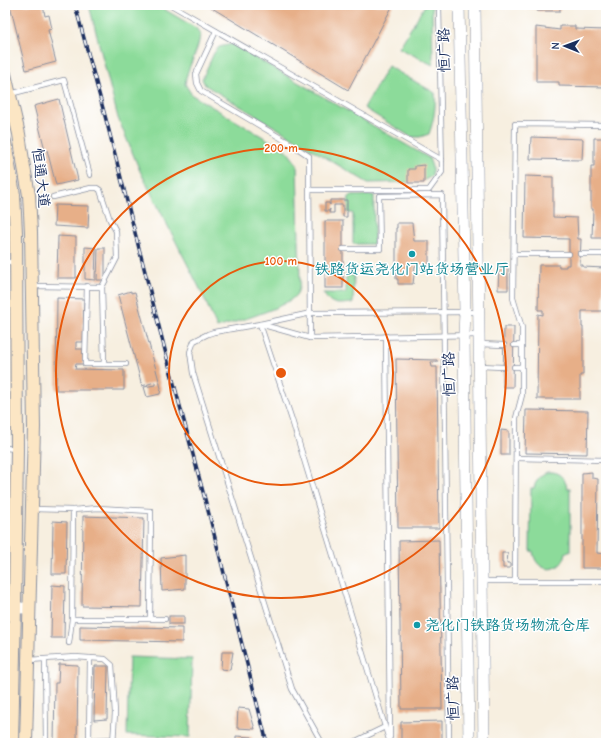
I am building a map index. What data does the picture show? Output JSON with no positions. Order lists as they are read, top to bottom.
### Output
{
  "streets": {
    "main road": ["恒通大道"],
    "street": ["恒广路"]
  },
  "places": ["铁路货运尧化门站货场营业厅", "尧化门铁路货场物流仓库"],
  "north": "left",
  "rings": ["200 m", "100 m"]
}
